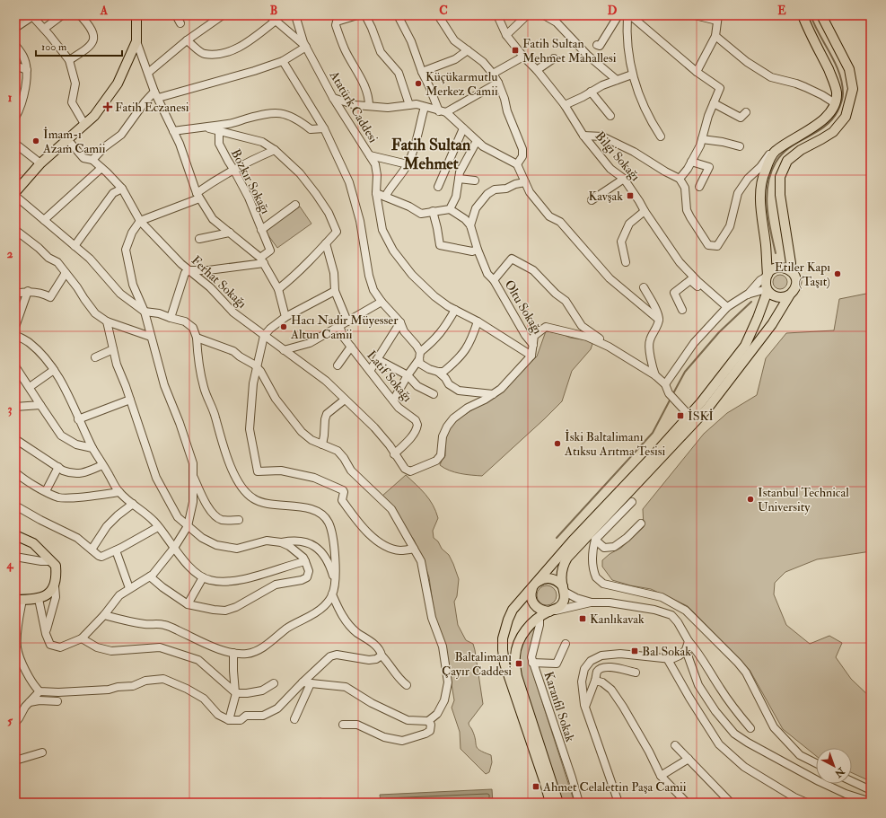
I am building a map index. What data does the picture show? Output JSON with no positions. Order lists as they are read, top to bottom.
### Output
{
  "streets": {
    "street": [
      "Atatürk Caddesi",
      "Bilgi Sokağı",
      "Bozkır Sokağı",
      "Ferhat Sokağı",
      "Oltu Sokağı",
      "Latif Sokağı",
      "Karanfil Sokak"
    ]
  },
  "crossings": [
    ["Ferhat Sokağı", "Latif Sokağı"]
  ],
  "districts": ["Fatih Sultan Mehmet"],
  "places": {
    "transit": [
      "Fatih Sultan Mehmet Mahallesi",
      "Kavşak",
      "İSKİ",
      "Kanlıkavak",
      "Bal Sokak",
      "Baltalimanı Çayır Caddesi",
      "Ahmet Celalettin Paşa Camii"
    ],
    "other": [
      "Küçükarmutlu Merkez Camii",
      "İmam-ı Azam Camii",
      "Etiler Kapı (Taşıt)",
      "Hacı Nadir Müyesser Altun Camii",
      "İski Baltalimanı Atıksu Arıtma Tesisi",
      "Istanbul Technical University"
    ],
    "health": ["Fatih Eczanesi"]
  },
  "scale_bar": "100 m",
  "north": "bottom right",
  "grid": {
    "columns": [
      "A",
      "B",
      "C",
      "D",
      "E"
    ],
    "rows": [
      "1",
      "2",
      "3",
      "4",
      "5"
    ]
  }
}
